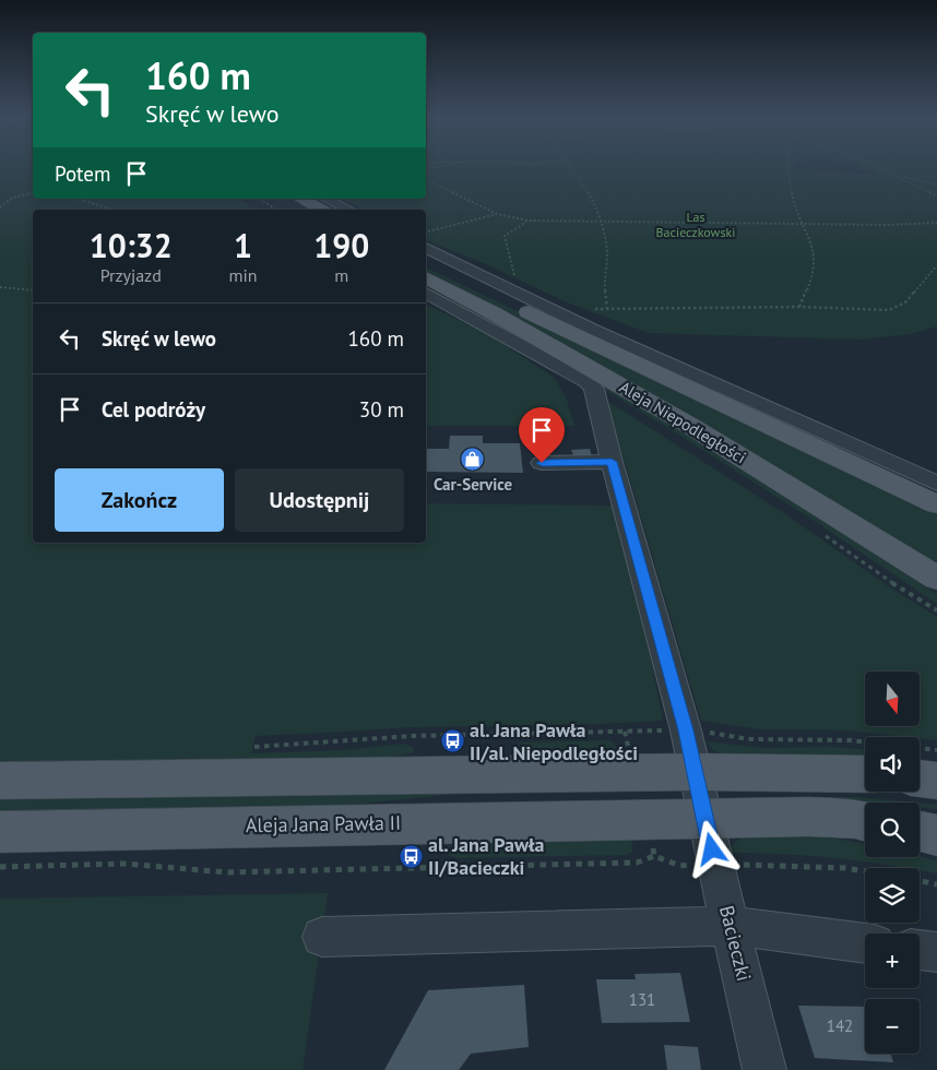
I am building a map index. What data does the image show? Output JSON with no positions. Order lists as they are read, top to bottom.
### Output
{
  "streets": {
    "main road": ["Aleja Niepodległości", "Aleja Jana Pawła II"],
    "street": ["Bacieczki"]
  },
  "crossings": [
    ["Aleja Jana Pawła II", "Bacieczki"]
  ],
  "parks": ["Las Bacieczkowski"],
  "places": {
    "shop": ["Car-Service"],
    "bus stop": ["al. Jana Pawła II/al. Niepodległości", "al. Jana Pawła II/Bacieczki"]
  },
  "house_numbers": ["131", "142"],
  "north": "bottom",
  "page": {
    "turn": ["160 m", "Skręć w lewo"],
    "then": "Potem",
    "eta": [
      "10:32",
      "Przyjazd",
      "1",
      "min",
      "190",
      "m"
    ],
    "list": [
      {
        "name": "Skręć w lewo",
        "value": "160 m"
      },
      {
        "name": "Cel podróży",
        "value": "30 m"
      }
    ],
    "buttons": ["Zakończ", "Udostępnij"],
    "map_buttons": ["+", "−"]
  }
}
